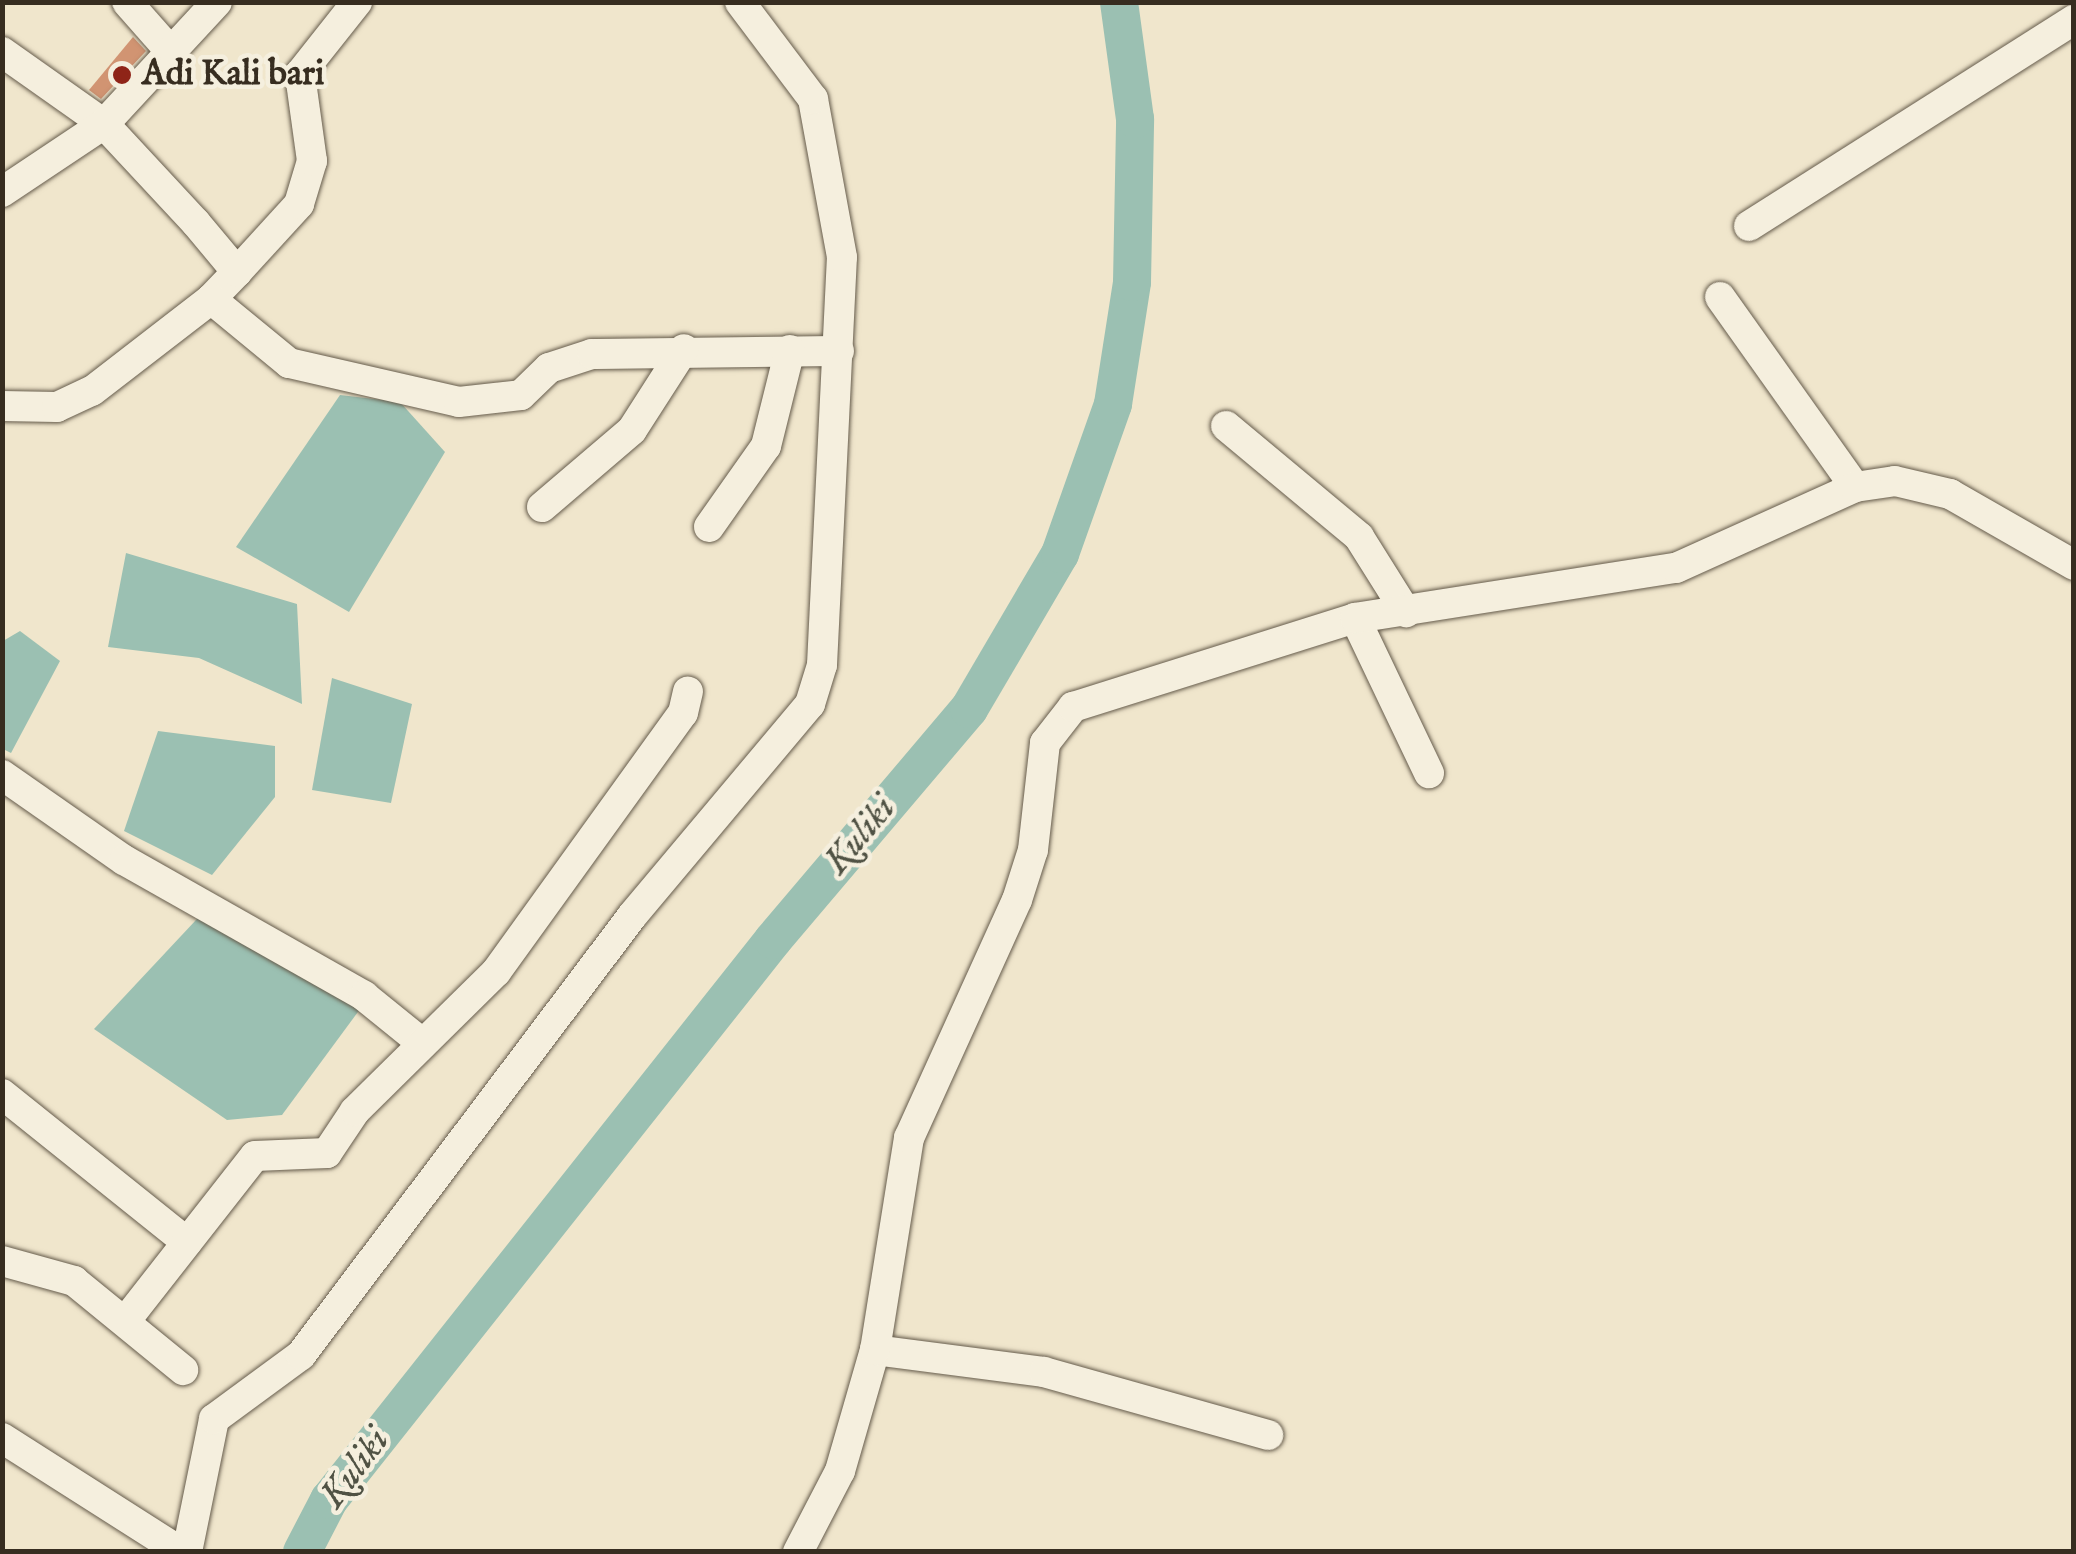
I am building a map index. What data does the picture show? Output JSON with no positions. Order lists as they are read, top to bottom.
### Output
{
  "water": ["Kuliki"],
  "places": ["Adi Kali bari"]
}
